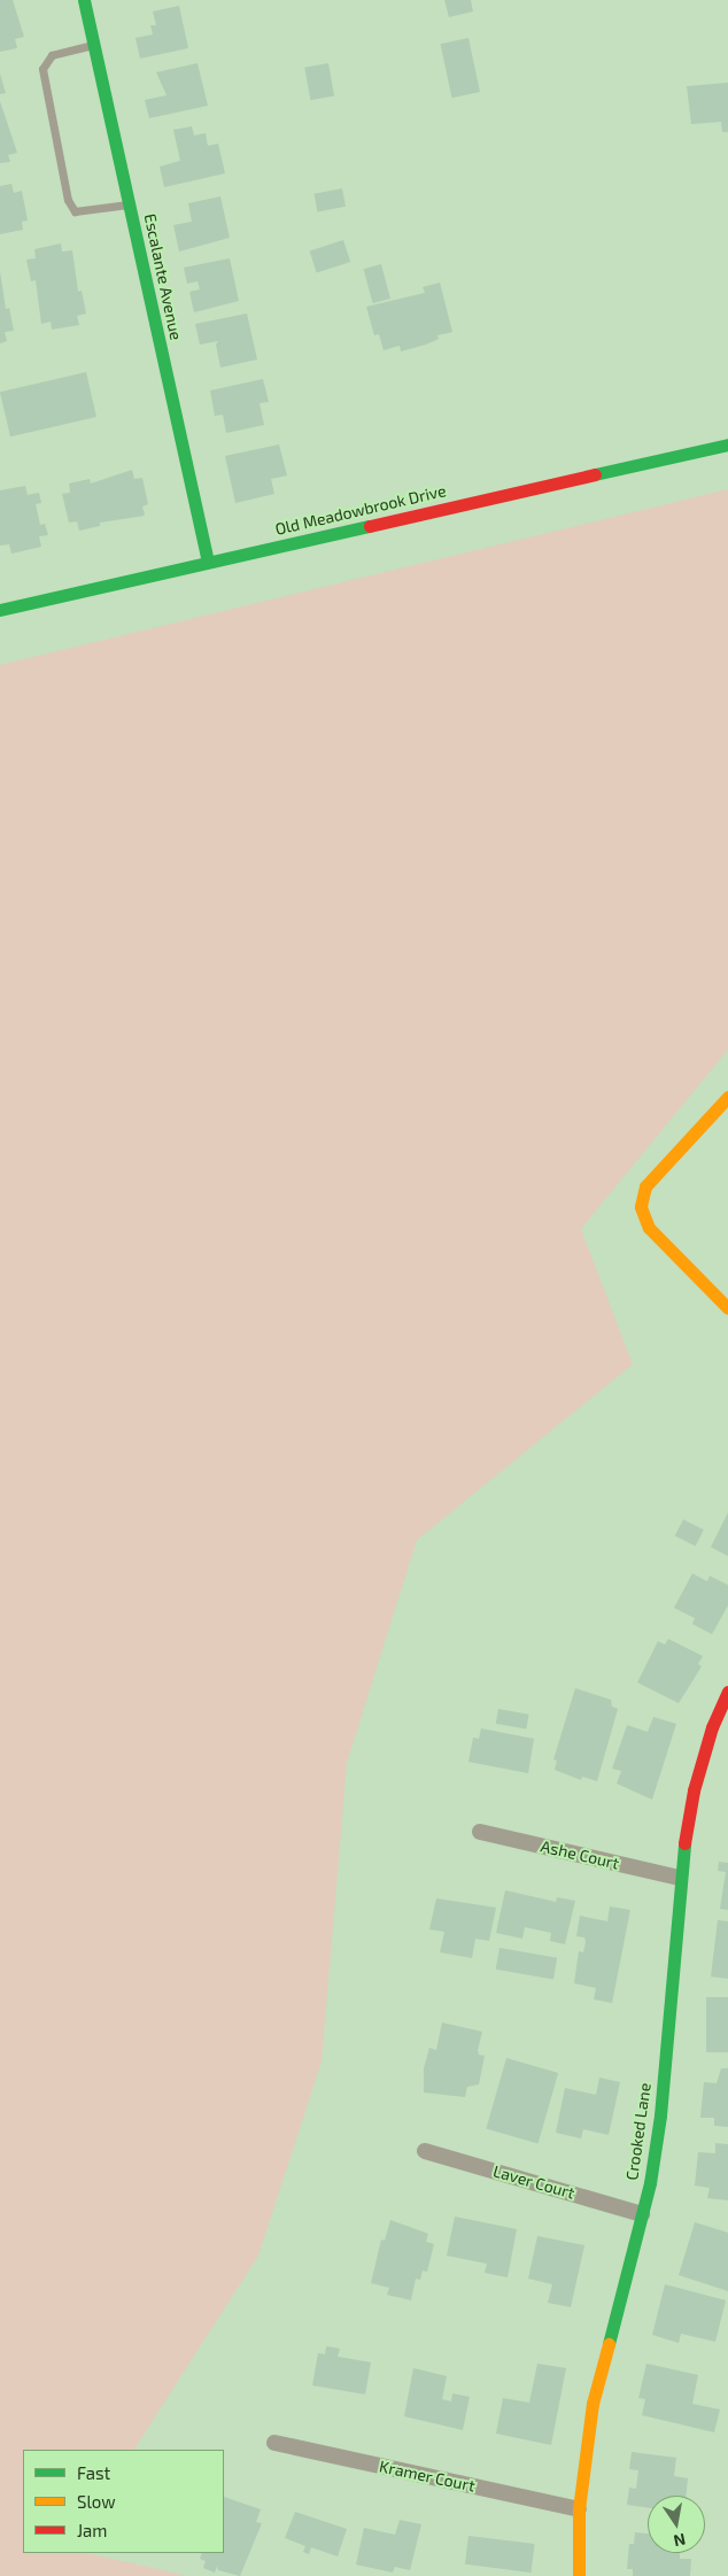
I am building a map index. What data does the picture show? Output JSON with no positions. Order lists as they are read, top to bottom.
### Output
{
  "streets": {
    "street": [
      "Escalante Avenue",
      "Old Meadowbrook Drive",
      "Ashe Court",
      "Crooked Lane",
      "Laver Court",
      "Kramer Court"
    ]
  },
  "crossings": [
    ["Escalante Avenue", "Old Meadowbrook Drive"],
    ["Ashe Court", "Crooked Lane"],
    ["Crooked Lane", "Laver Court"],
    ["Crooked Lane", "Kramer Court"]
  ],
  "legend": ["Fast", "Slow", "Jam"],
  "north": "bottom"
}
